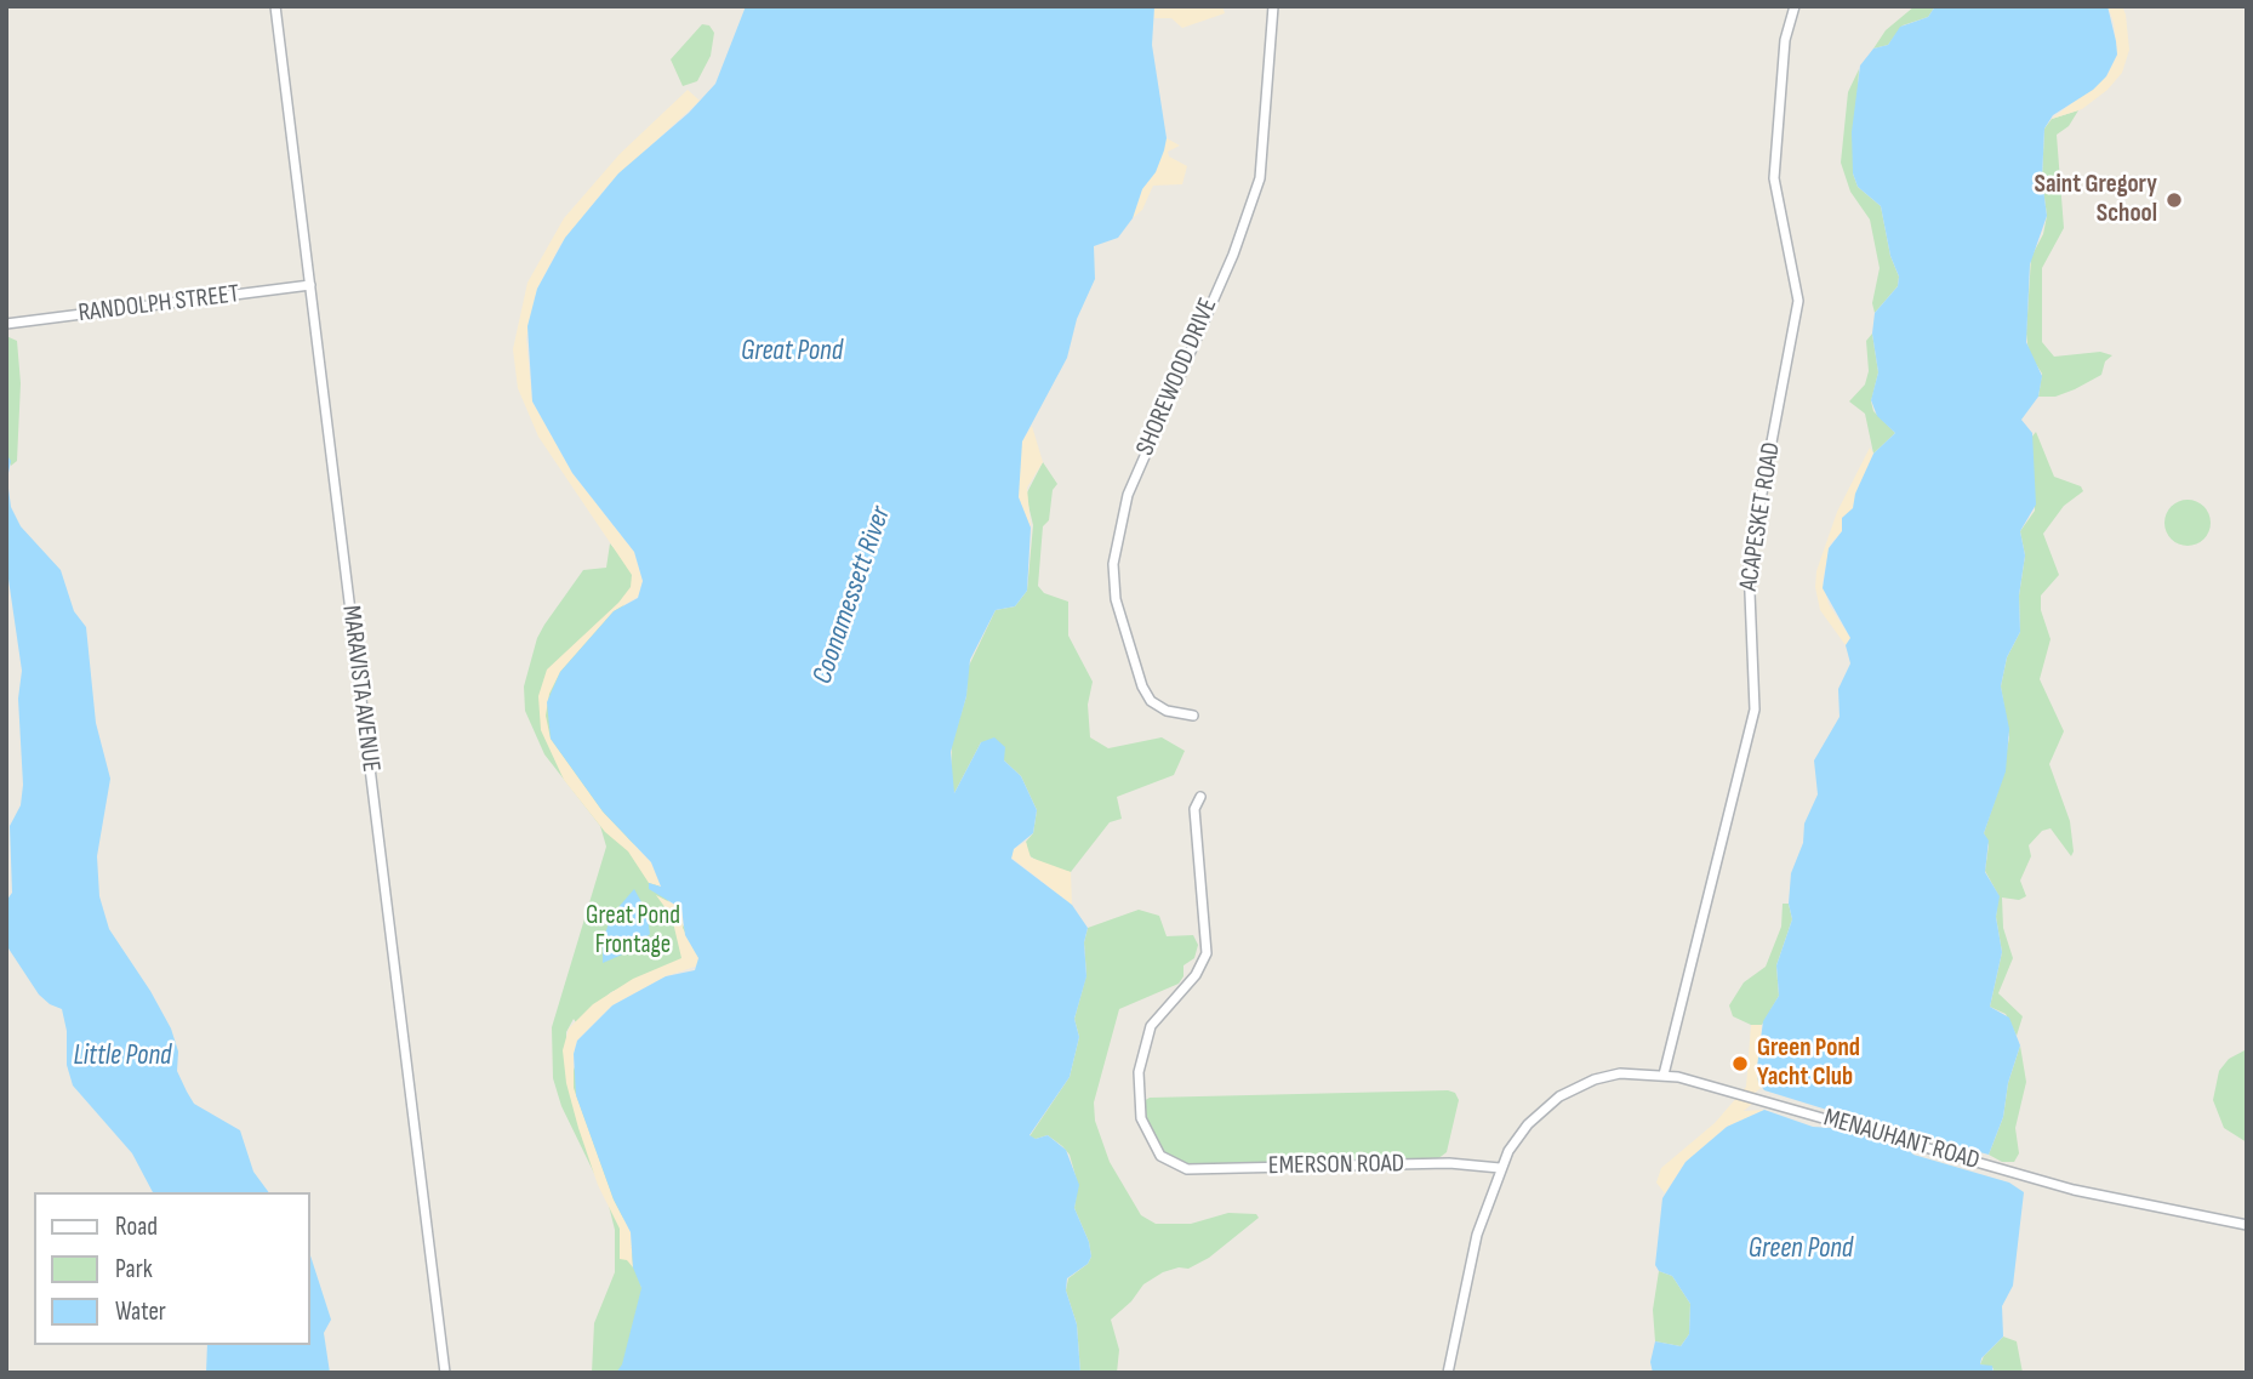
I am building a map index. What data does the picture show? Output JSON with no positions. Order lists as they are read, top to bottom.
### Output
{
  "streets": {
    "main road": [
      "RANDOLPH STREET",
      "SHOREWOOD DRIVE",
      "ACAPESKET ROAD",
      "MARAVISTA AVENUE",
      "MENAUHANT ROAD",
      "EMERSON ROAD"
    ]
  },
  "crossings": [
    ["RANDOLPH STREET", "MARAVISTA AVENUE"],
    ["ACAPESKET ROAD", "MENAUHANT ROAD"],
    ["MENAUHANT ROAD", "EMERSON ROAD"]
  ],
  "water": [
    "Great Pond",
    "Coonamessett River",
    "Little Pond",
    "Green Pond"
  ],
  "parks": ["Great Pond Frontage"],
  "places": ["Saint Gregory School", "Green Pond Yacht Club"],
  "legend": ["Road", "Park", "Water"]
}
